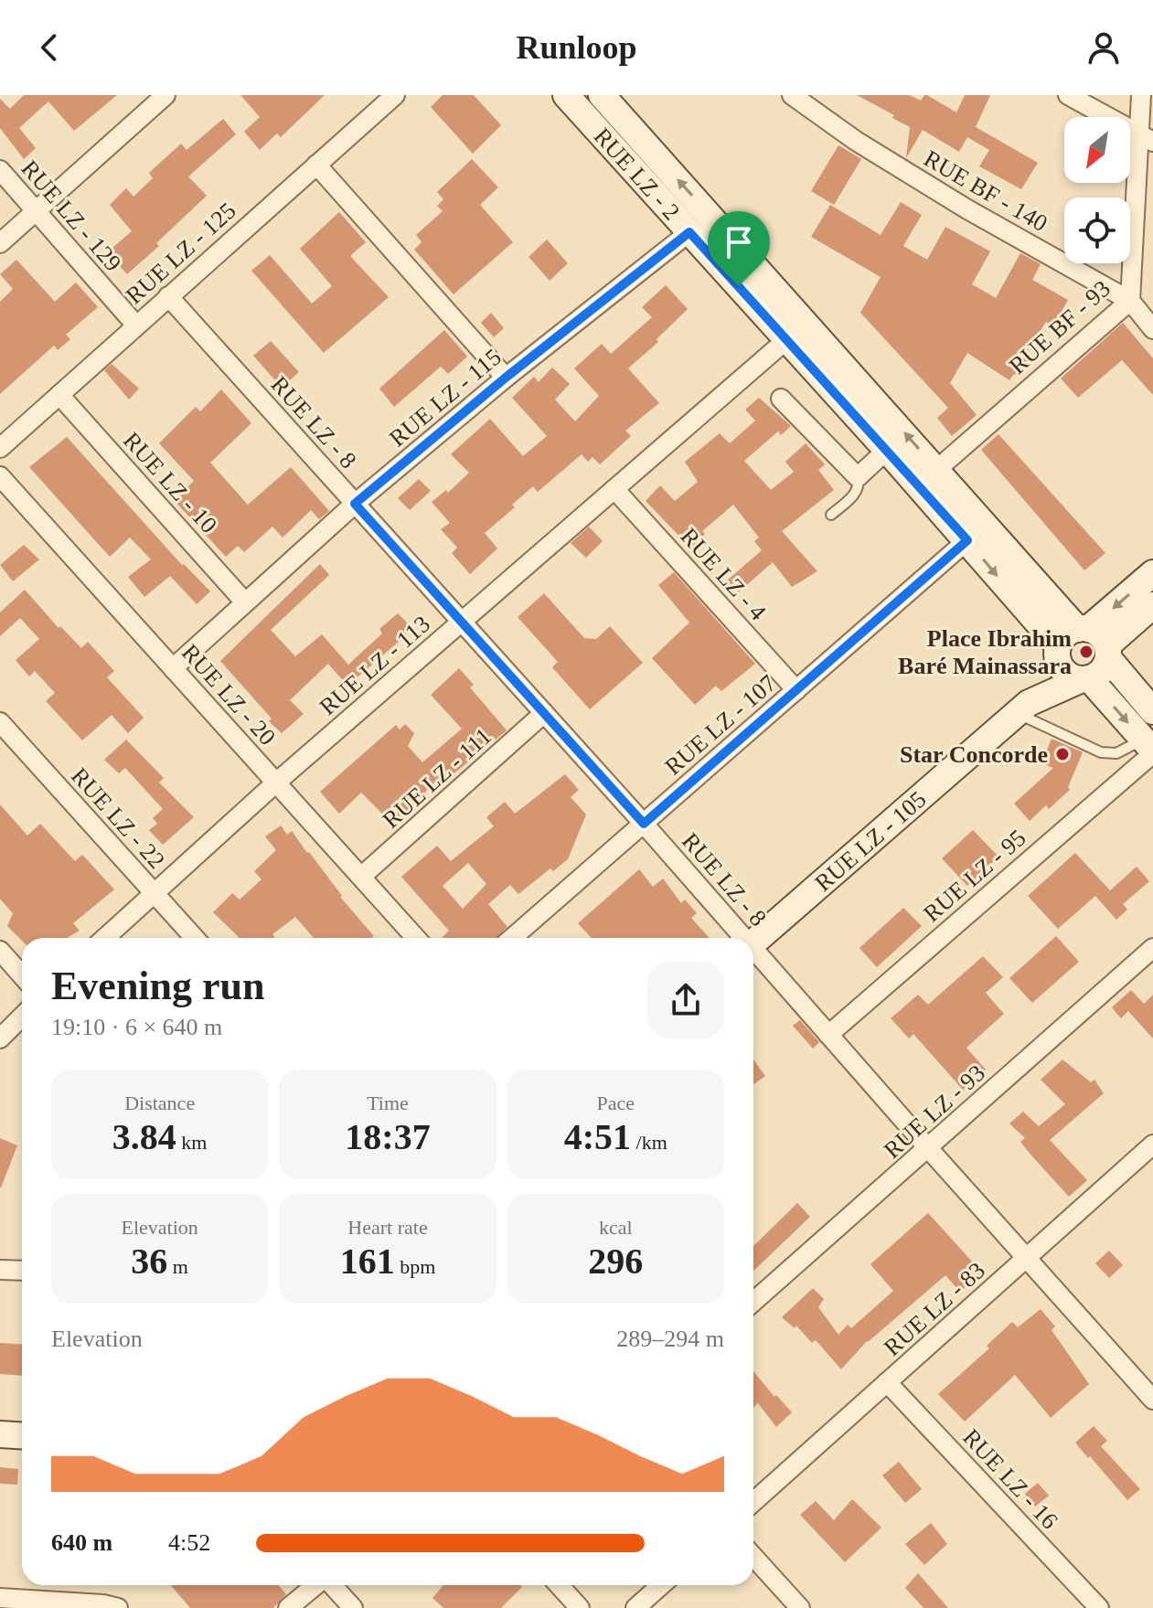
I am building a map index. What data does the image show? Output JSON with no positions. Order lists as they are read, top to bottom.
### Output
{
  "streets": {
    "main road": ["RUE LZ - 2", "RUE LZ - 105"],
    "street": [
      "RUE BF - 140",
      "RUE LZ - 129",
      "RUE LZ - 125",
      "RUE BF - 93",
      "RUE LZ - 115",
      "RUE LZ - 8",
      "RUE LZ - 10",
      "RUE LZ - 4",
      "RUE LZ - 113",
      "RUE LZ - 20",
      "RUE LZ - 107",
      "RUE LZ - 111",
      "RUE LZ - 22",
      "RUE LZ - 95",
      "RUE LZ - 93",
      "RUE LZ - 83",
      "RUE LZ - 16"
    ]
  },
  "crossings": [
    ["RUE LZ - 2", "RUE BF - 93"],
    ["RUE LZ - 2", "RUE LZ - 115"],
    ["RUE LZ - 2", "RUE LZ - 113"],
    ["RUE LZ - 2", "RUE LZ - 107"],
    ["RUE LZ - 2", "RUE LZ - 105"],
    ["RUE BF - 140", "RUE BF - 93"],
    ["RUE LZ - 129", "RUE LZ - 125"],
    ["RUE LZ - 125", "RUE LZ - 8"],
    ["RUE LZ - 125", "RUE LZ - 10"],
    ["RUE LZ - 115", "RUE LZ - 8"],
    ["RUE LZ - 115", "RUE LZ - 10"],
    ["RUE LZ - 115", "RUE LZ - 20"],
    ["RUE LZ - 8", "RUE LZ - 113"],
    ["RUE LZ - 8", "RUE LZ - 107"],
    ["RUE LZ - 8", "RUE LZ - 111"],
    ["RUE LZ - 8", "RUE LZ - 95"],
    ["RUE LZ - 8", "RUE LZ - 93"],
    ["RUE LZ - 8", "RUE LZ - 83"],
    ["RUE LZ - 4", "RUE LZ - 113"],
    ["RUE LZ - 4", "RUE LZ - 107"],
    ["RUE LZ - 113", "RUE LZ - 20"],
    ["RUE LZ - 113", "RUE LZ - 22"],
    ["RUE LZ - 20", "RUE LZ - 111"],
    ["RUE LZ - 83", "RUE LZ - 16"]
  ],
  "places": ["Place Ibrahim Baré Mainassara", "Star Concorde"],
  "north": "bottom left",
  "page": {
    "header": "Runloop",
    "heading": ["Evening run", "19:10 · 6 × 640 m"],
    "stats": [
      ["Distance", "3.84 km"],
      ["Time", "18:37"],
      ["Pace", "4:51 /km"],
      ["Elevation", "36 m"],
      ["Heart rate", "161 bpm"],
      ["kcal", "296"]
    ],
    "chart": ["Elevation", "289–294 m"],
    "list": [
      {
        "name": "640 m",
        "note": "4:52"
      }
    ]
  }
}
